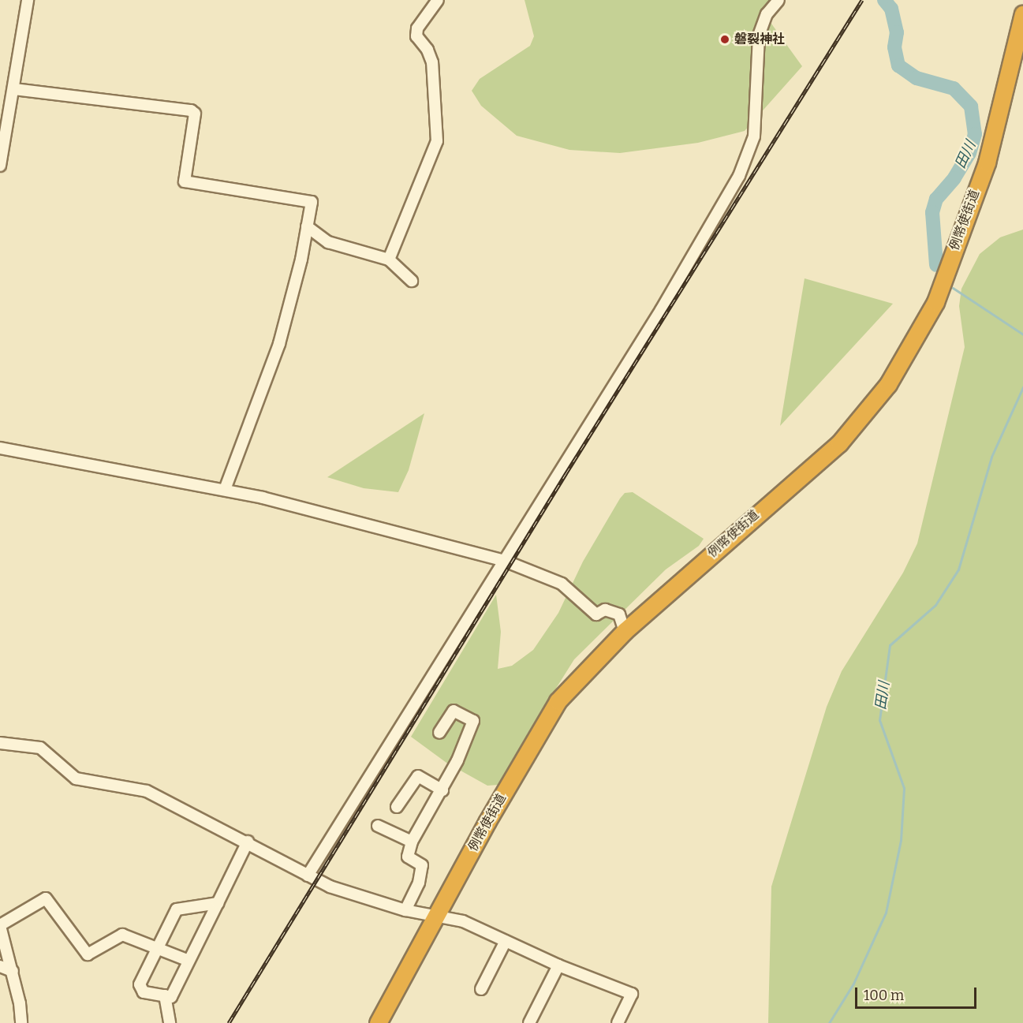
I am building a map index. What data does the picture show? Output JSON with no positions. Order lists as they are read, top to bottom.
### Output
{
  "streets": {
    "highway": ["例幣使街道"]
  },
  "water": ["田川"],
  "places": ["磐裂神社"],
  "scale_bar": "100 m"
}
